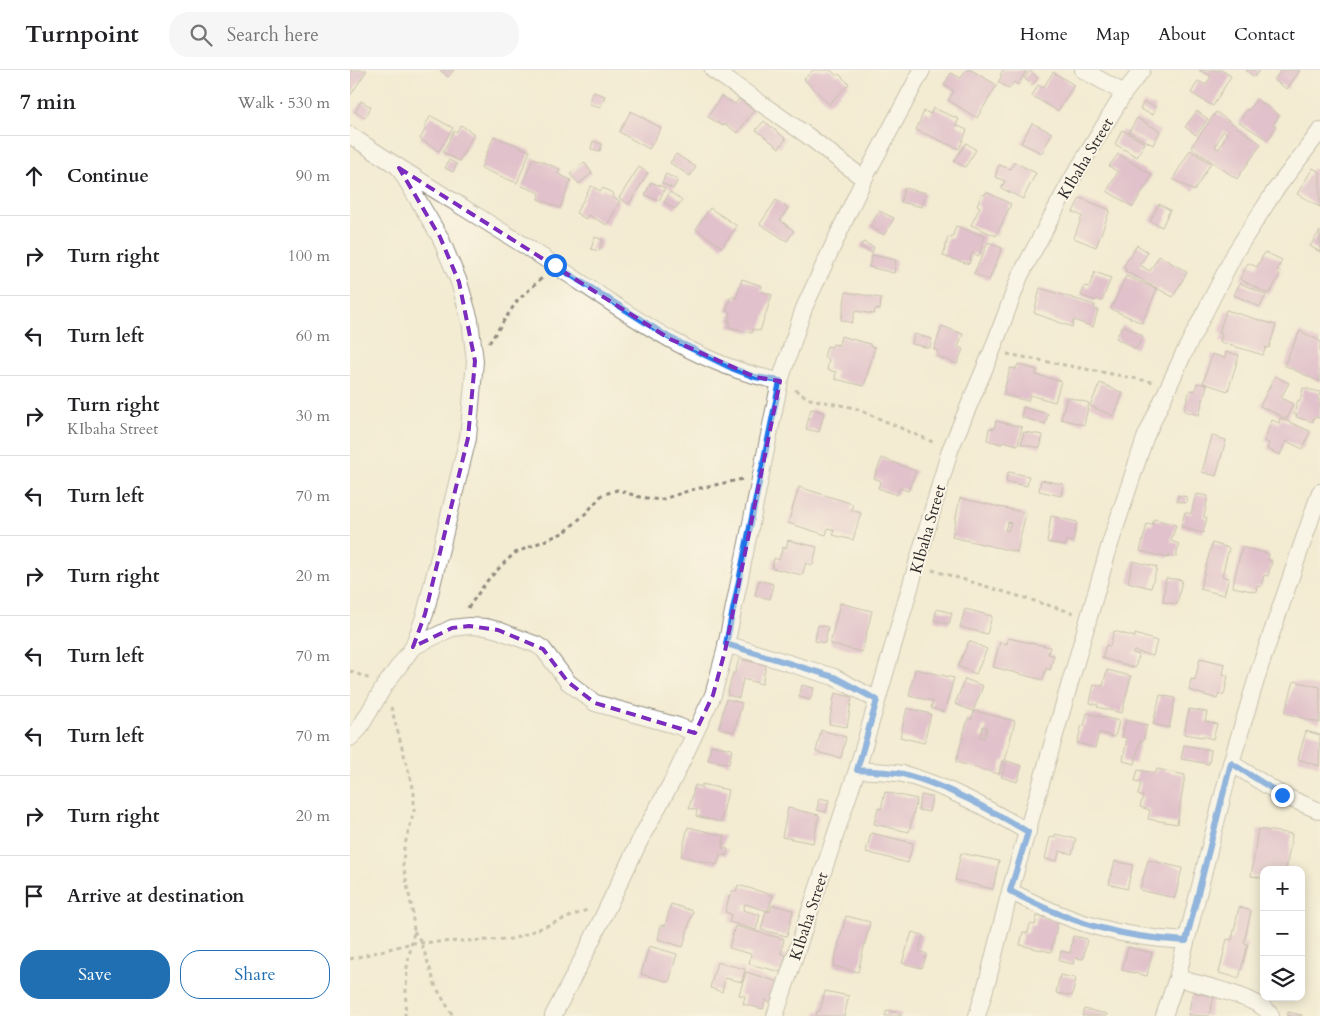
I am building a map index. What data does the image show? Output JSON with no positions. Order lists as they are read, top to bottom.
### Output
{
  "streets": {
    "street": ["KIbaha Street"]
  },
  "page": {
    "header": "Turnpoint",
    "search": "Search here",
    "nav": [
      "Home",
      "Map",
      "About",
      "Contact"
    ],
    "heading": ["7 min", "Walk · 530 m"],
    "list": [
      ["Continue", "90 m"],
      ["Turn right", "100 m"],
      ["Turn left", "60 m"],
      ["Turn right", "KIbaha Street", "30 m"],
      ["Turn left", "70 m"],
      ["Turn right", "20 m"],
      ["Turn left", "70 m"],
      ["Turn left", "70 m"],
      ["Turn right", "20 m"],
      "Arrive at destination"
    ],
    "map_buttons": ["+", "−"],
    "buttons": ["Save", "Share"]
  }
}
